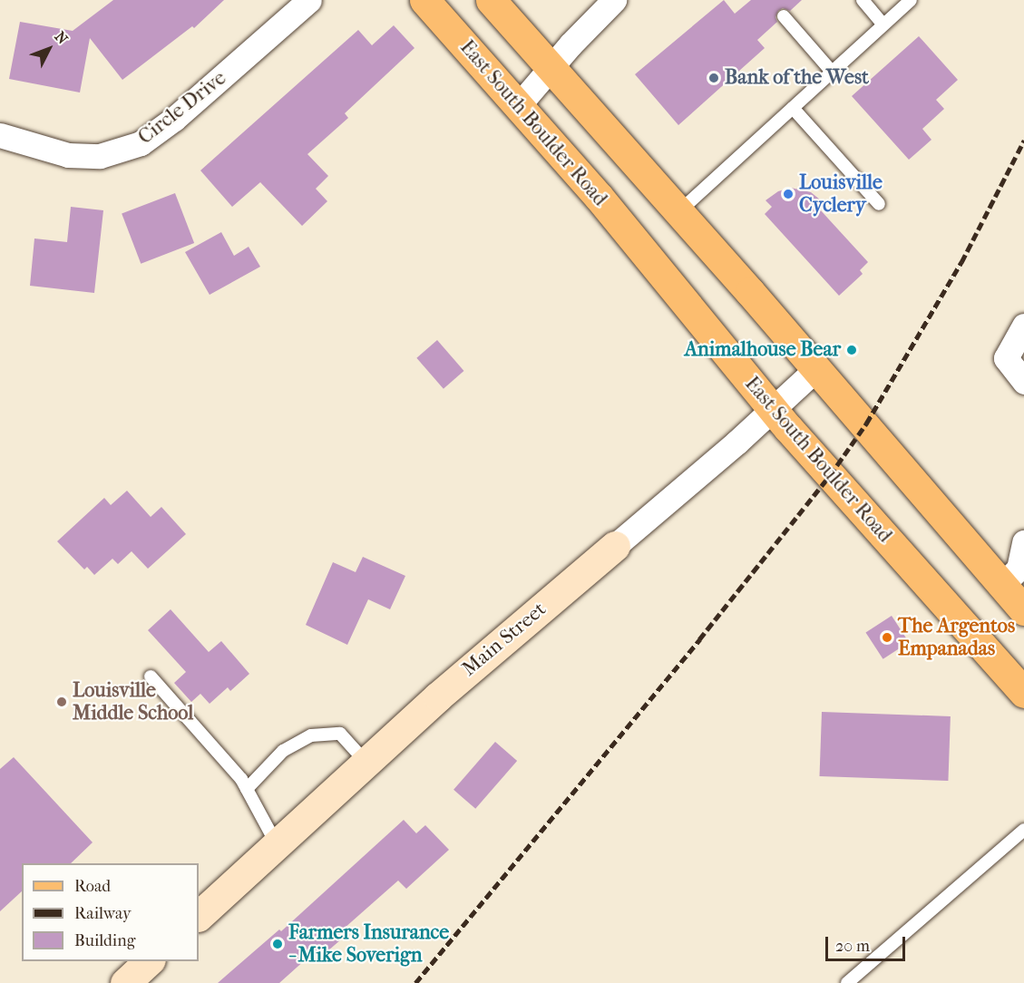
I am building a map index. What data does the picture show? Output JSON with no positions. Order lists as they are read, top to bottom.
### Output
{
  "streets": {
    "main road": ["East South Boulder Road"],
    "street": ["Circle Drive", "Main Street"]
  },
  "crossings": [
    ["East South Boulder Road", "Main Street"]
  ],
  "places": [
    "Bank of the West",
    "Louisville Cyclery",
    "Animalhouse Bear",
    "The Argentos Empanadas",
    "Louisville Middle School",
    "Farmers Insurance - Mike Soverign"
  ],
  "legend": ["Road", "Railway", "Building"],
  "scale_bar": "20 m",
  "north": "top right"
}
